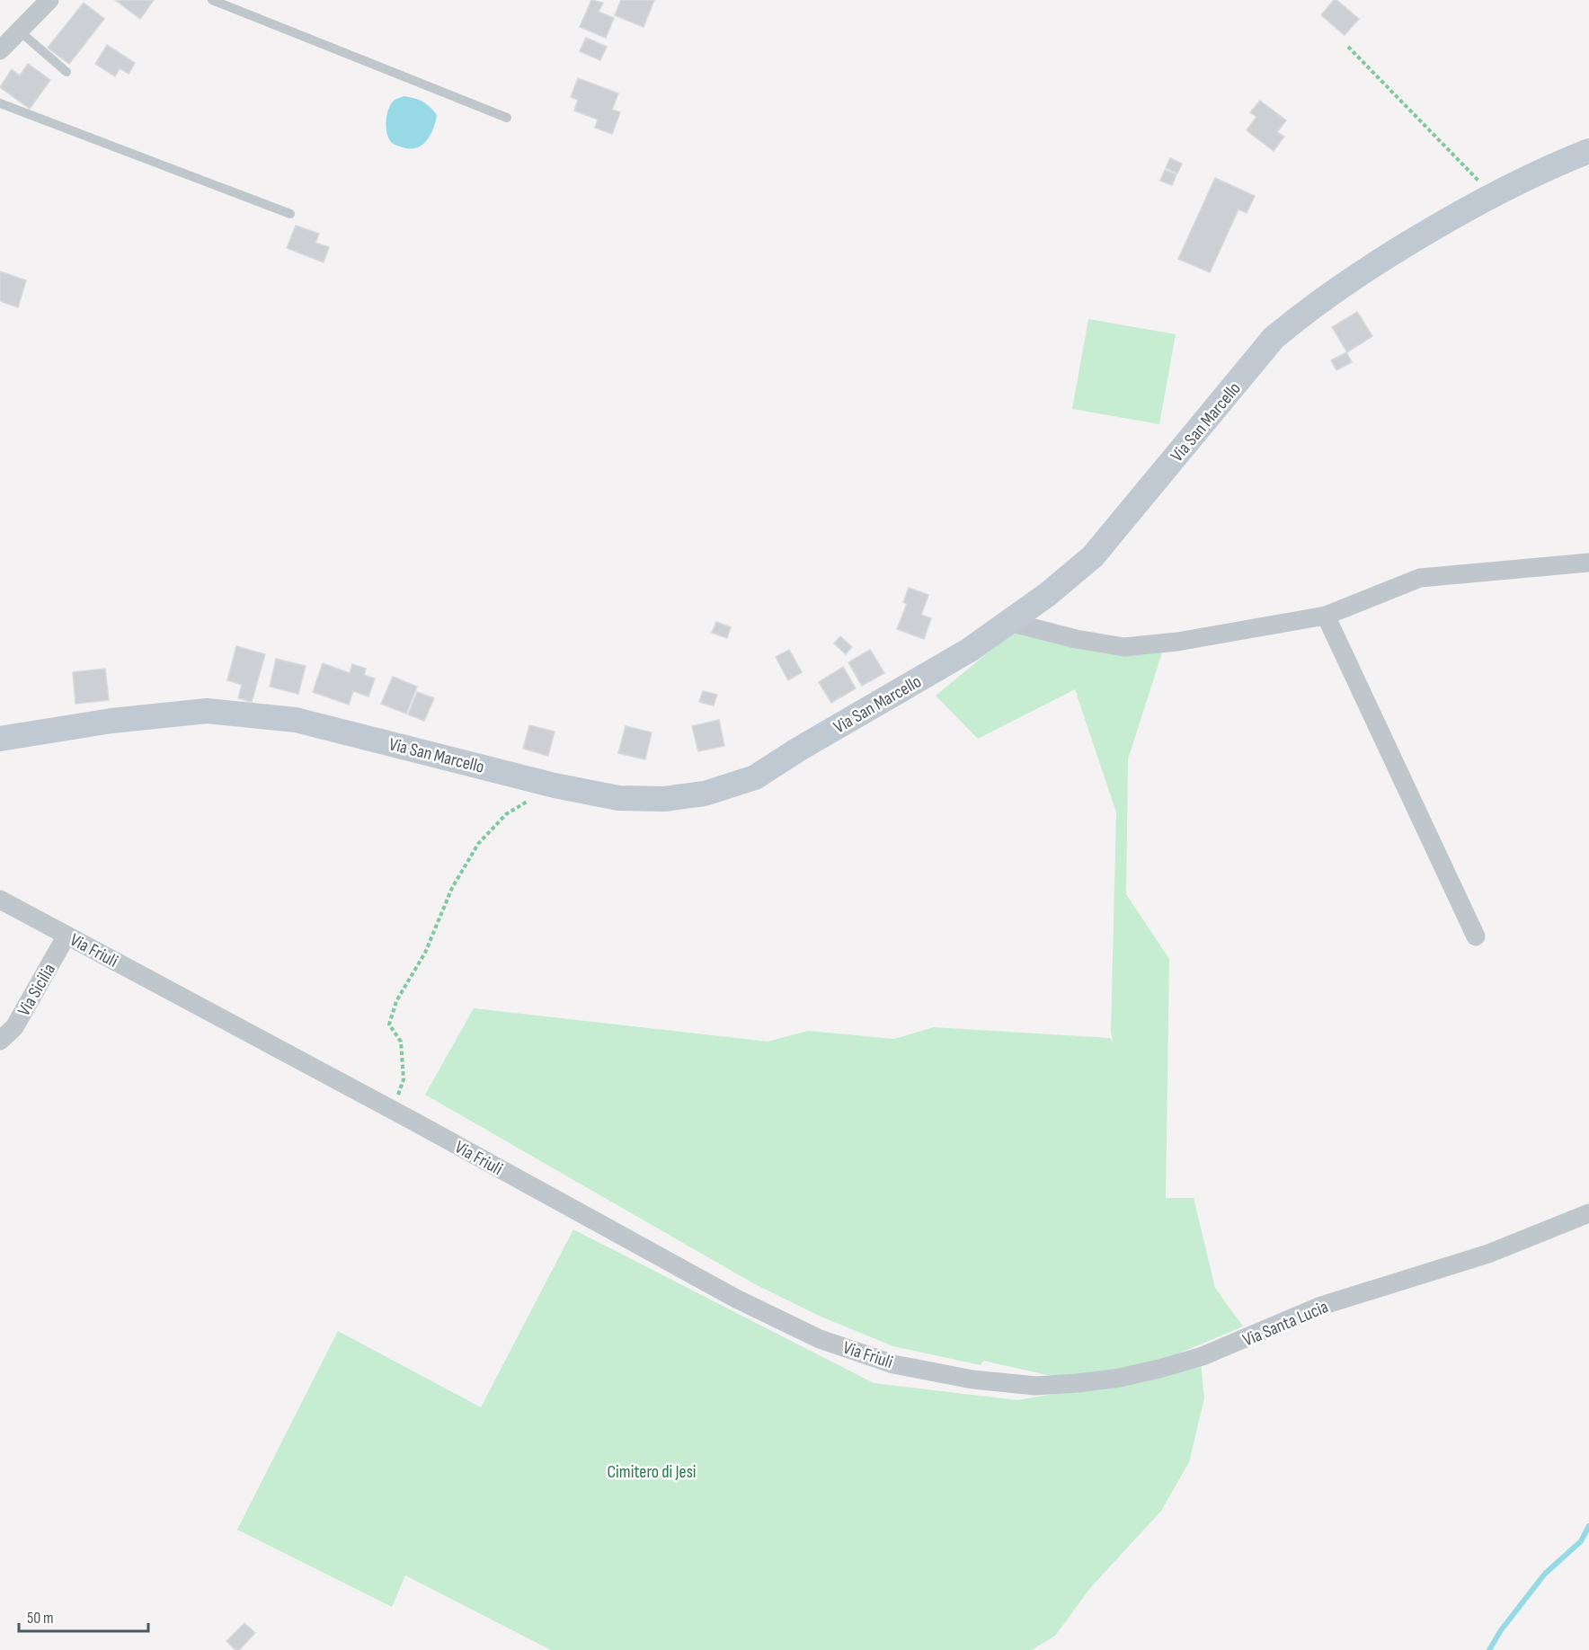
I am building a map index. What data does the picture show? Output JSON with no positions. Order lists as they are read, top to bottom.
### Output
{
  "streets": {
    "main road": ["Via San Marcello"],
    "street": ["Via Friuli", "Via Sicilia", "Via Santa Lucia"]
  },
  "crossings": [
    ["Via Friuli", "Via Sicilia"],
    ["Via Friuli", "Via Santa Lucia"]
  ],
  "parks": ["Cimitero di Jesi"],
  "scale_bar": "50 m"
}
